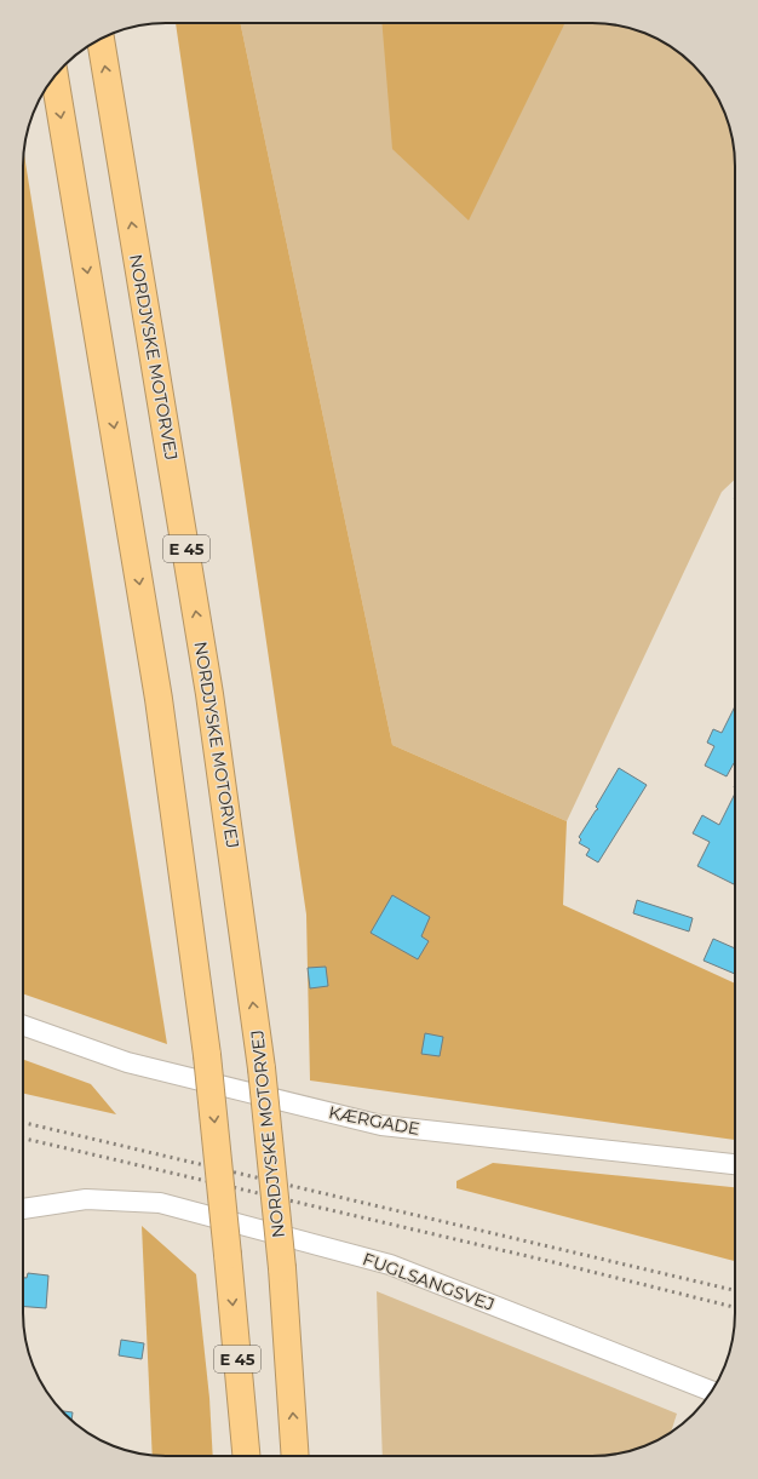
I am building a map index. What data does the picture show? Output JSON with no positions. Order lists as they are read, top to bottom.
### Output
{
  "streets": {
    "highway": ["NORDJYSKE MOTORVEJ", "E 45"],
    "street": ["KÆRGADE", "FUGLSANGSVEJ"]
  }
}
